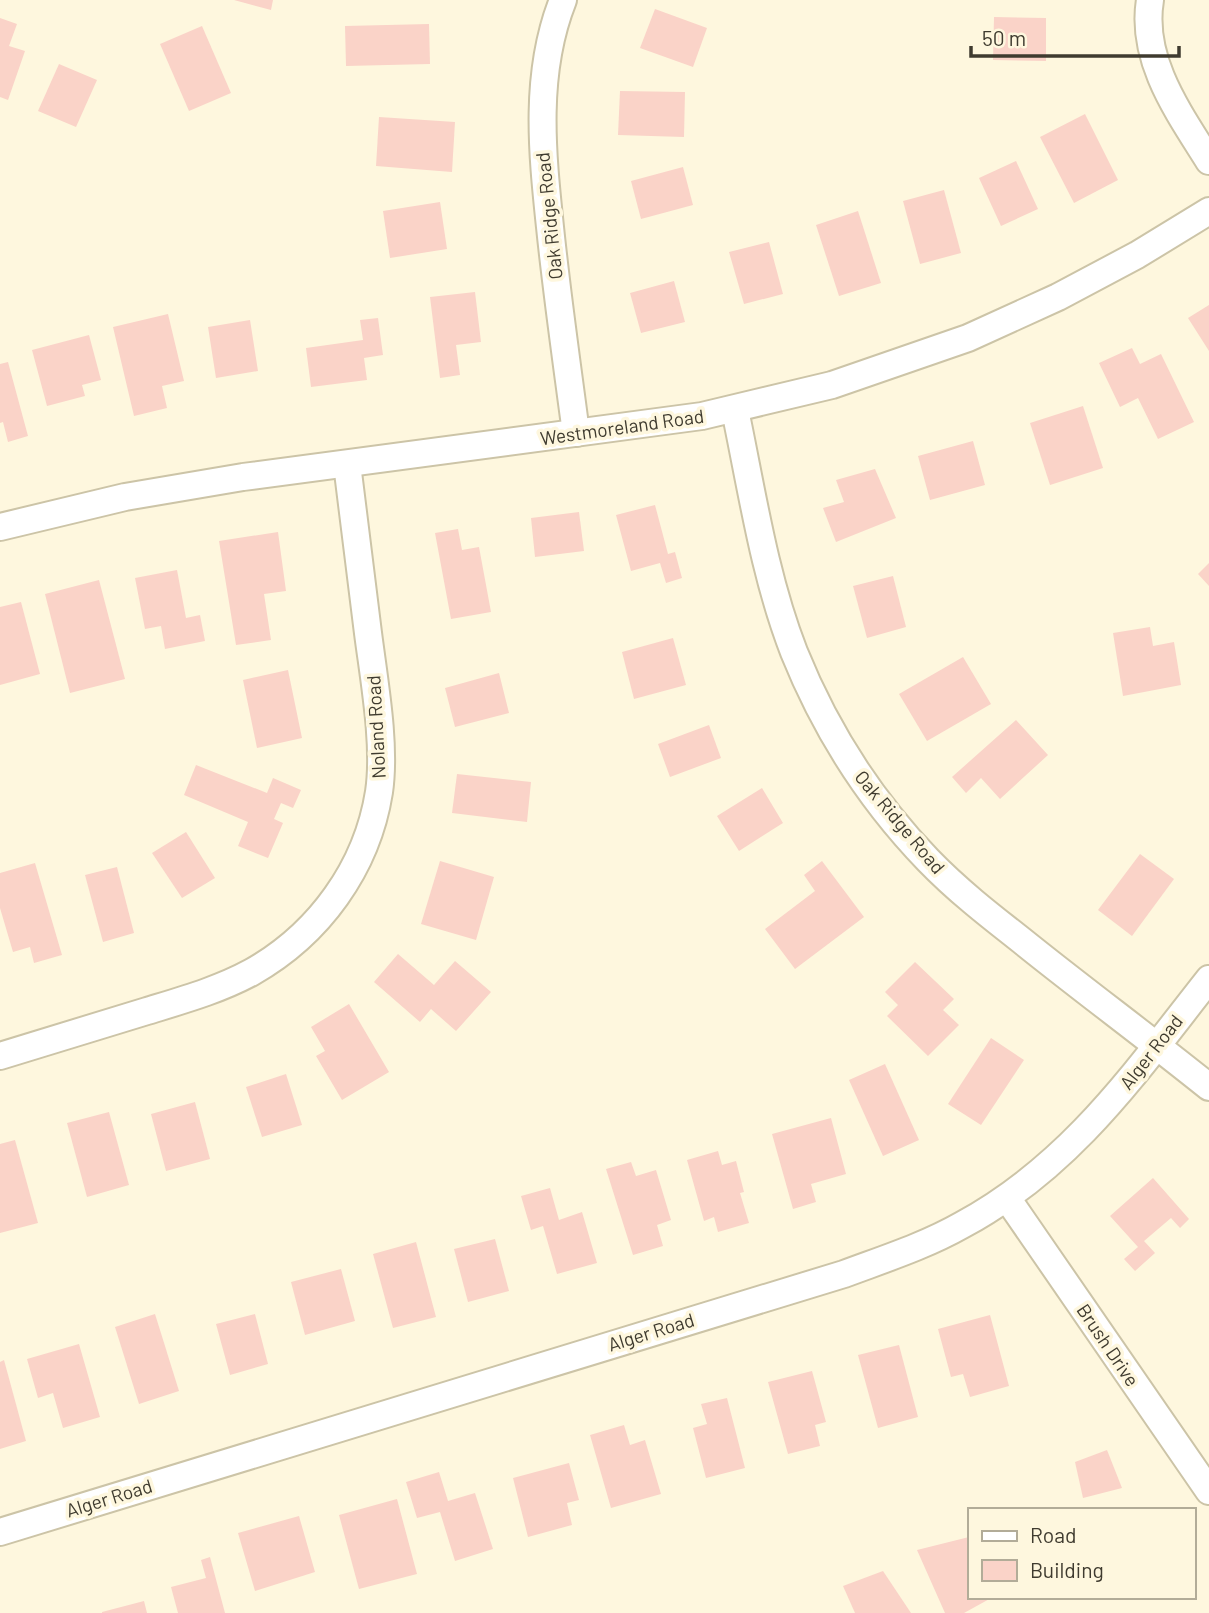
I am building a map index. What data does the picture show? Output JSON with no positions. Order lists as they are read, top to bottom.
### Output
{
  "streets": {
    "street": [
      "Oak Ridge Road",
      "Westmoreland Road",
      "Noland Road",
      "Alger Road",
      "Brush Drive"
    ]
  },
  "crossings": [
    ["Oak Ridge Road", "Westmoreland Road"],
    ["Oak Ridge Road", "Alger Road"],
    ["Westmoreland Road", "Noland Road"],
    ["Alger Road", "Brush Drive"]
  ],
  "legend": ["Road", "Building"],
  "scale_bar": "50 m"
}
